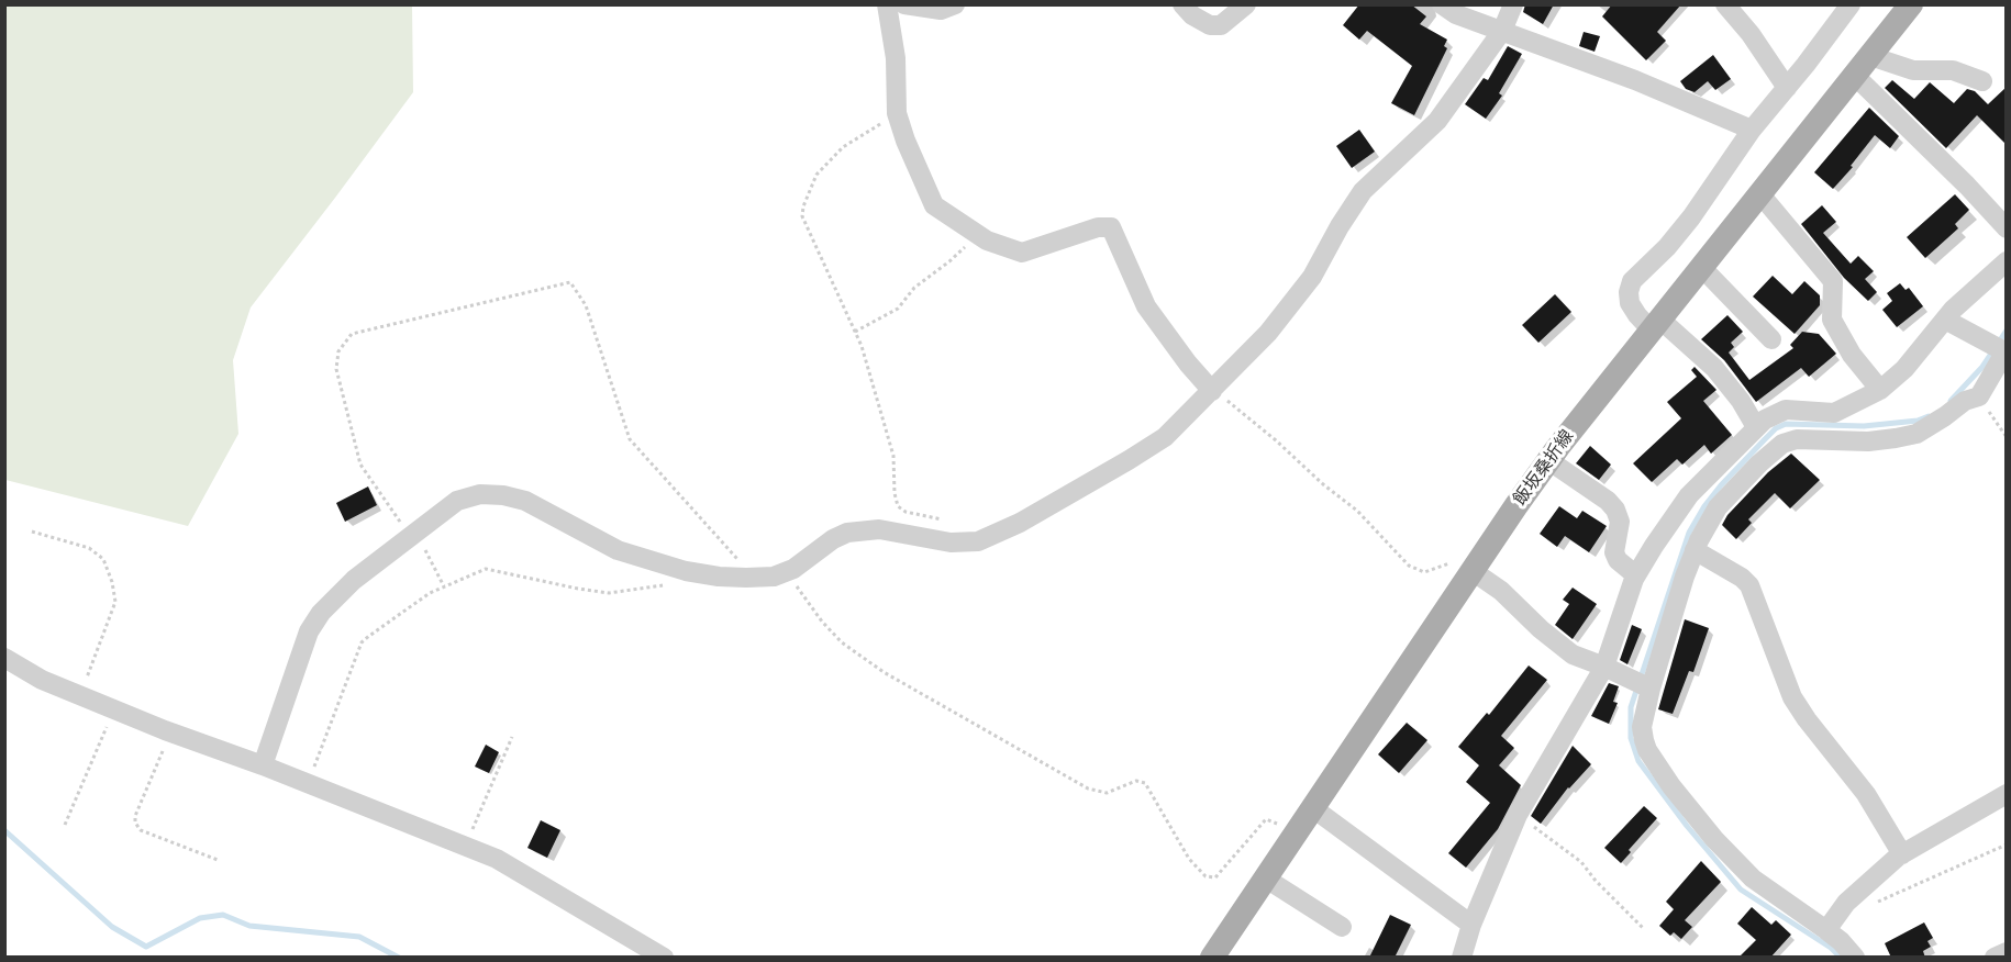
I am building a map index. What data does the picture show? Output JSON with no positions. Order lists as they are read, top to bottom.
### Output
{
  "streets": {
    "main road": ["飯坂桑折線"]
  }
}
